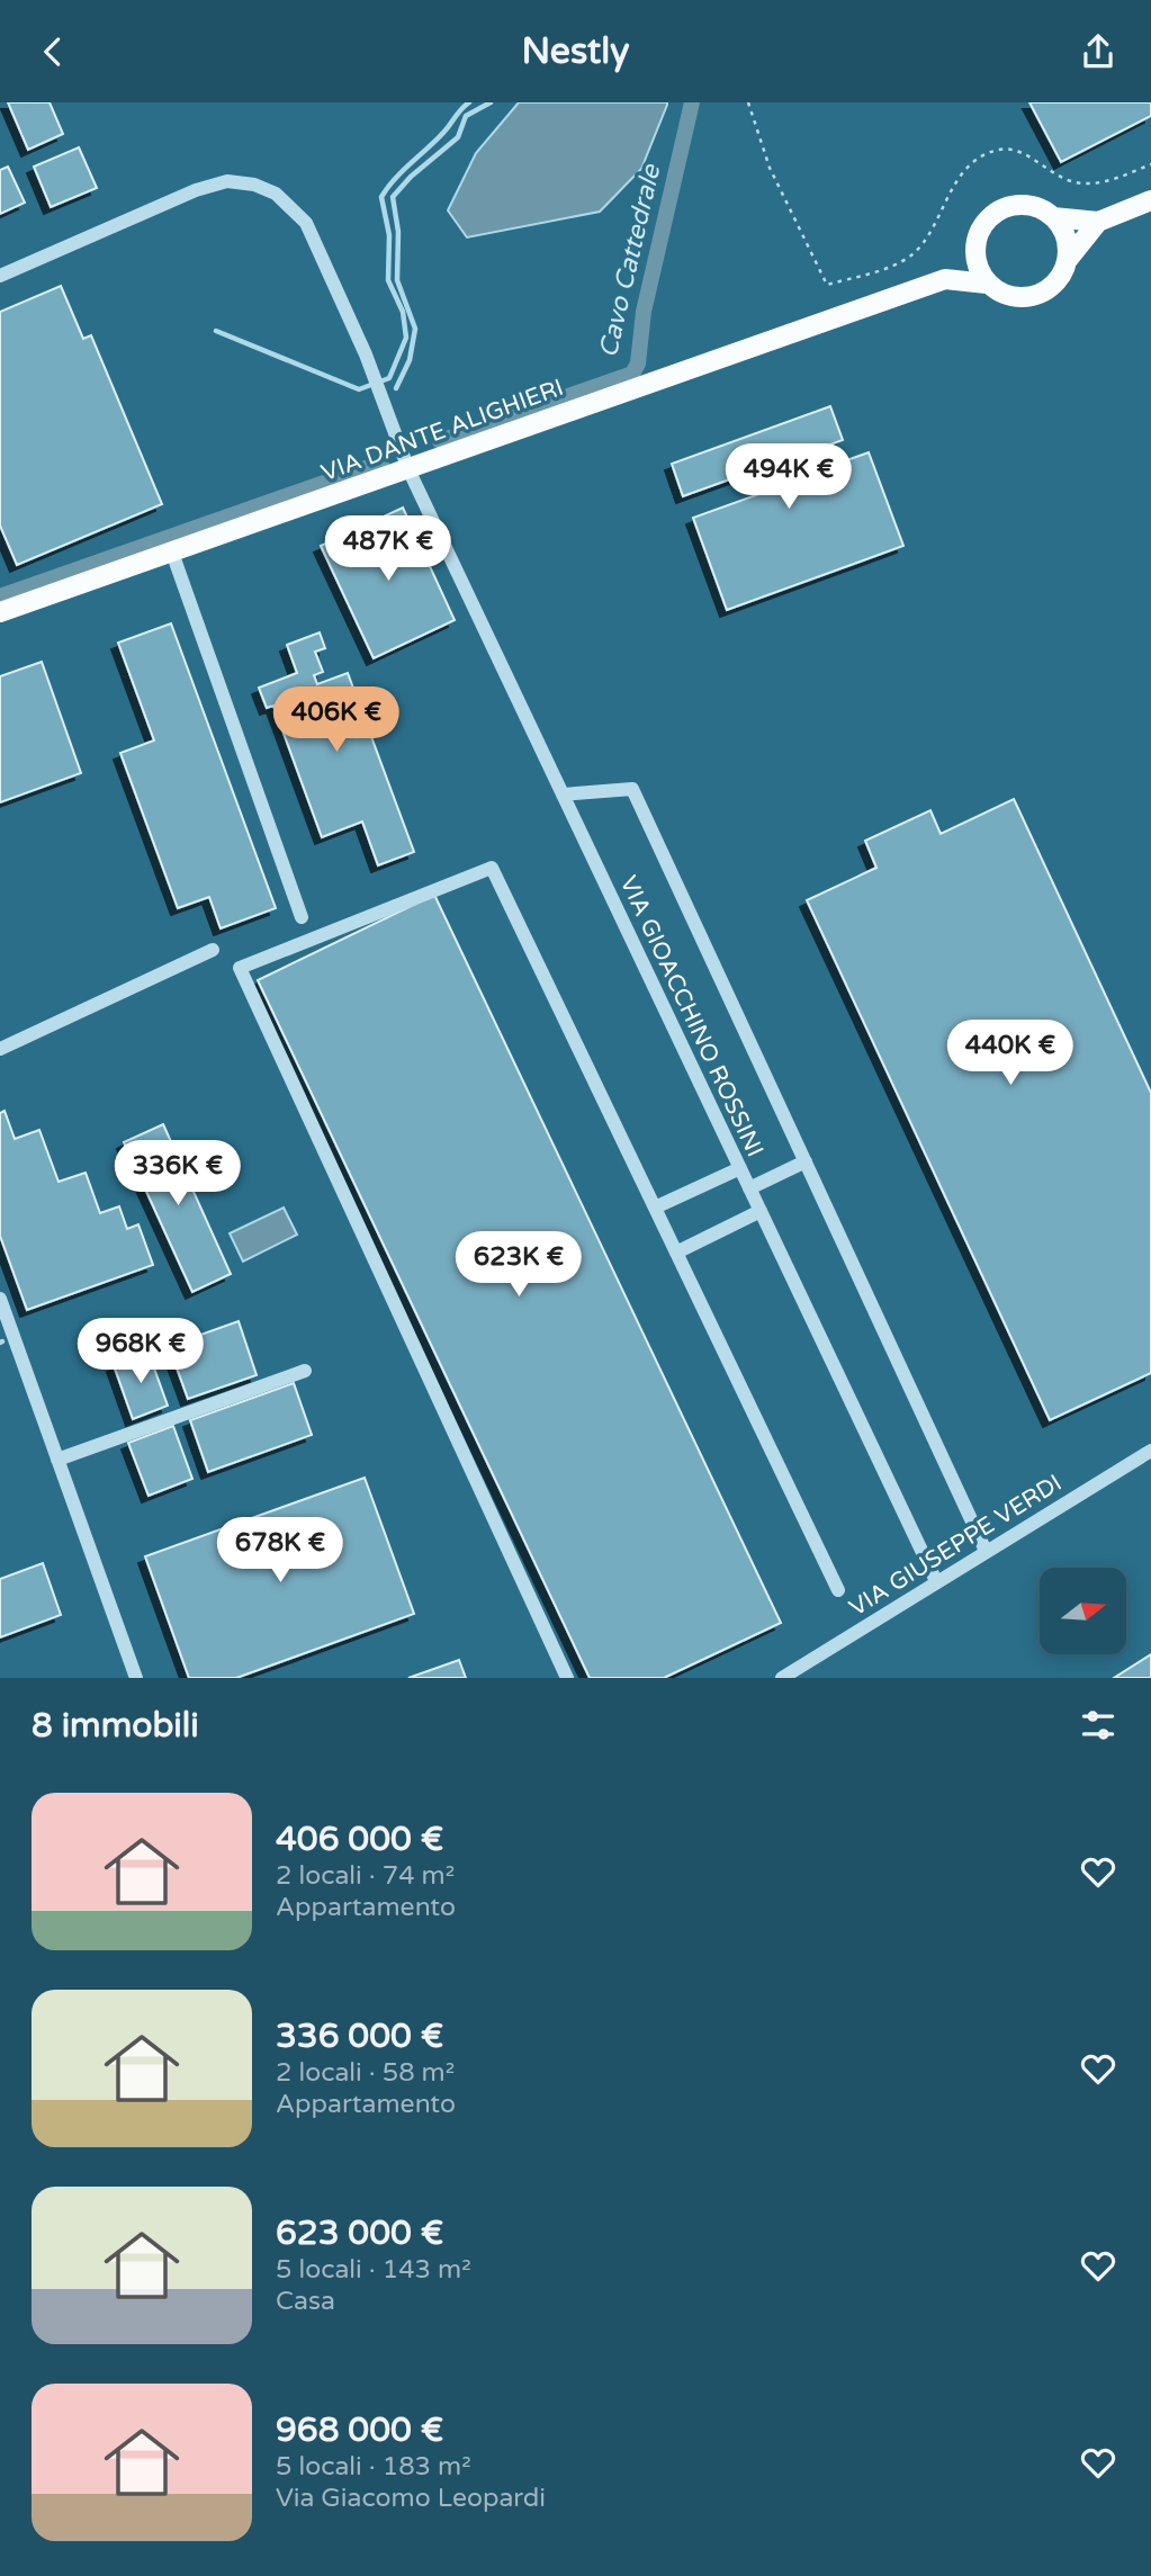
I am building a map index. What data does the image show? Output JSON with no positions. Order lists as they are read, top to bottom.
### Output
{
  "streets": {
    "main road": ["VIA DANTE ALIGHIERI"],
    "street": ["VIA GIOACCHINO ROSSINI", "VIA GIUSEPPE VERDI"]
  },
  "crossings": [
    ["VIA DANTE ALIGHIERI", "VIA GIOACCHINO ROSSINI"],
    ["VIA GIOACCHINO ROSSINI", "VIA GIUSEPPE VERDI"]
  ],
  "water": ["Cavo Cattedrale"],
  "north": "right",
  "page": {
    "header": "Nestly",
    "price": [
      "494K €",
      "487K €",
      "406K €",
      "440K €",
      "336K €",
      "623K €",
      "968K €",
      "678K €"
    ],
    "heading": "8 immobili",
    "list": [
      {
        "name": "406 000 €",
        "note": "2 locali · 74 m² · Appartamento"
      },
      {
        "name": "336 000 €",
        "note": "2 locali · 58 m² · Appartamento"
      },
      {
        "name": "623 000 €",
        "note": "5 locali · 143 m² · Casa"
      },
      {
        "name": "968 000 €",
        "note": "5 locali · 183 m² · Via Giacomo Leopardi"
      }
    ]
  }
}
